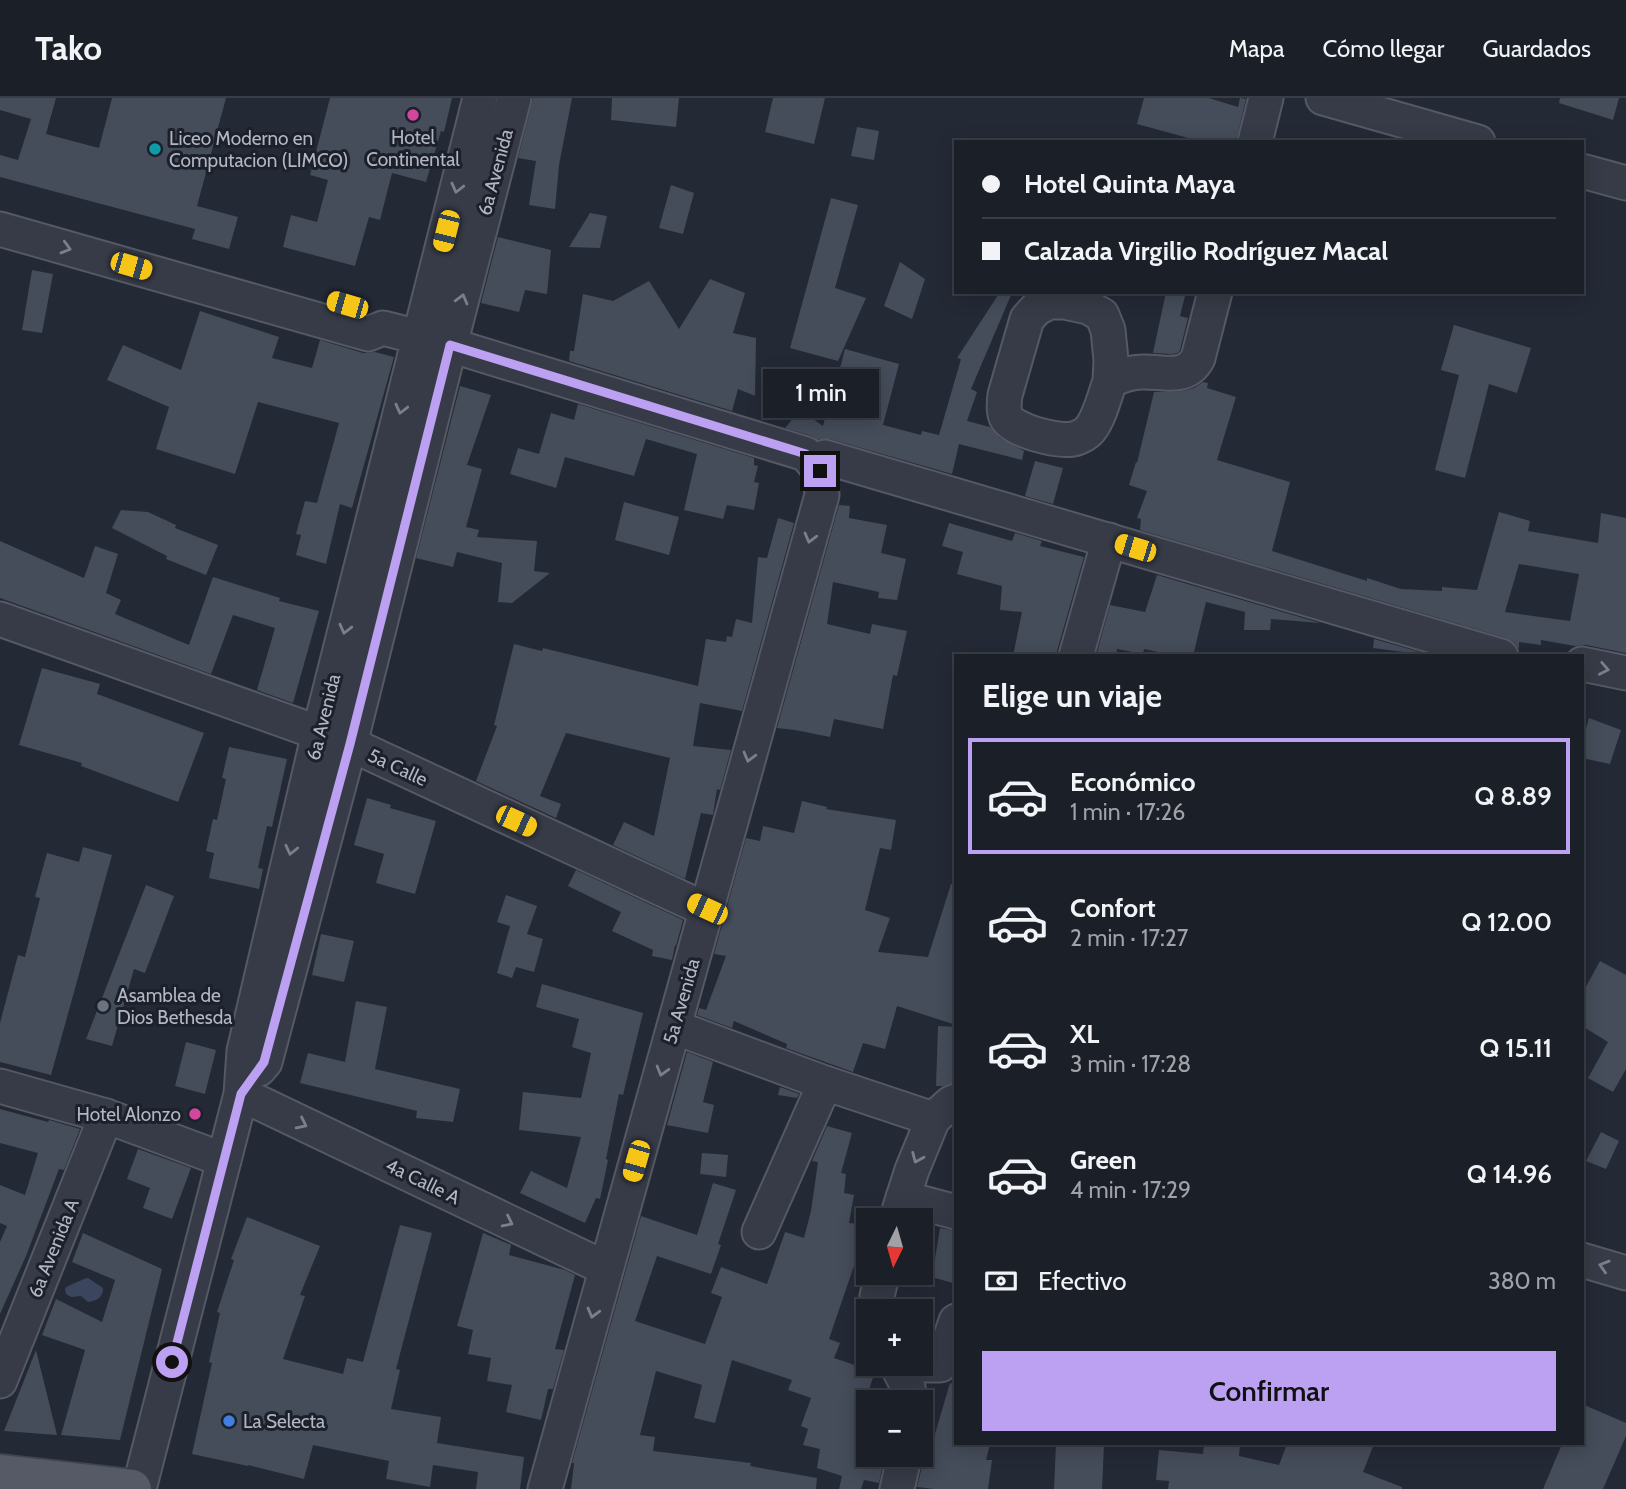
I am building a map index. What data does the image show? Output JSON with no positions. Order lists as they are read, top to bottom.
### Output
{
  "streets": {
    "street": [
      "6a Avenida",
      "5a Calle",
      "5a Avenida",
      "4a Calle A",
      "6a Avenida A"
    ]
  },
  "crossings": [
    ["6a Avenida", "5a Calle"],
    ["6a Avenida", "4a Calle A"],
    ["5a Calle", "5a Avenida"],
    ["5a Avenida", "4a Calle A"]
  ],
  "one_way": ["4a Calle A"],
  "places": [
    "Hotel Continental",
    "Liceo Moderno en Computacion (LIMCO)",
    "Asamblea de Dios Bethesda",
    "Hotel Alonzo",
    "La Selecta"
  ],
  "north": "bottom",
  "page": {
    "header": "Tako",
    "nav": ["Mapa", "Cómo llegar", "Guardados"],
    "banner": ["Hotel Quinta Maya", "Calzada Virgilio Rodríguez Macal"],
    "bubble": "1 min",
    "heading": "Elige un viaje",
    "list": [
      {
        "name": "Económico",
        "note": "1 min · 17:26",
        "value": "Q 8.89"
      },
      {
        "name": "Confort",
        "note": "2 min · 17:27",
        "value": "Q 12.00"
      },
      {
        "name": "XL",
        "note": "3 min · 17:28",
        "value": "Q 15.11"
      },
      {
        "name": "Green",
        "note": "4 min · 17:29",
        "value": "Q 14.96"
      }
    ],
    "map_buttons": ["+", "−"],
    "pay": ["Efectivo", "380 m"],
    "buttons": "Confirmar"
  }
}
